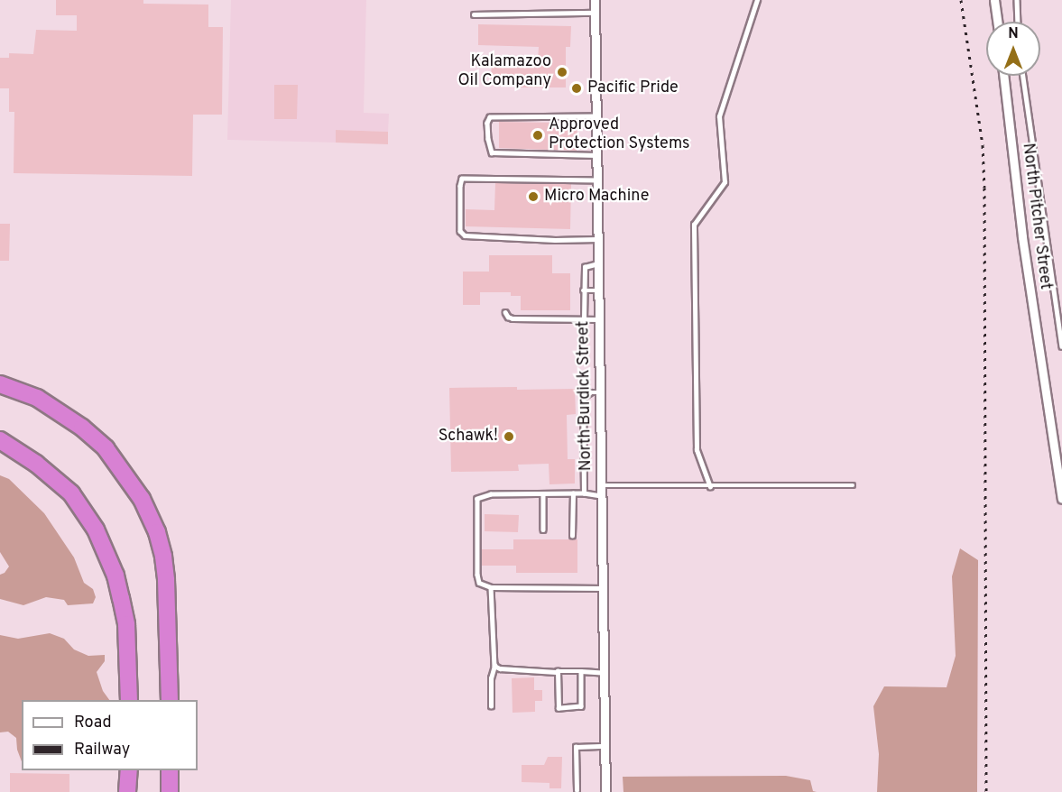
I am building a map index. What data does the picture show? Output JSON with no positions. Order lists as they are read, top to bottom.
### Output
{
  "streets": {
    "street": ["North Pitcher Street", "North Burdick Street"]
  },
  "places": [
    "Kalamazoo Oil Company",
    "Pacific Pride",
    "Approved Protection Systems",
    "Micro Machine",
    "Schawk!"
  ],
  "legend": ["Road", "Railway"],
  "north": "top"
}
